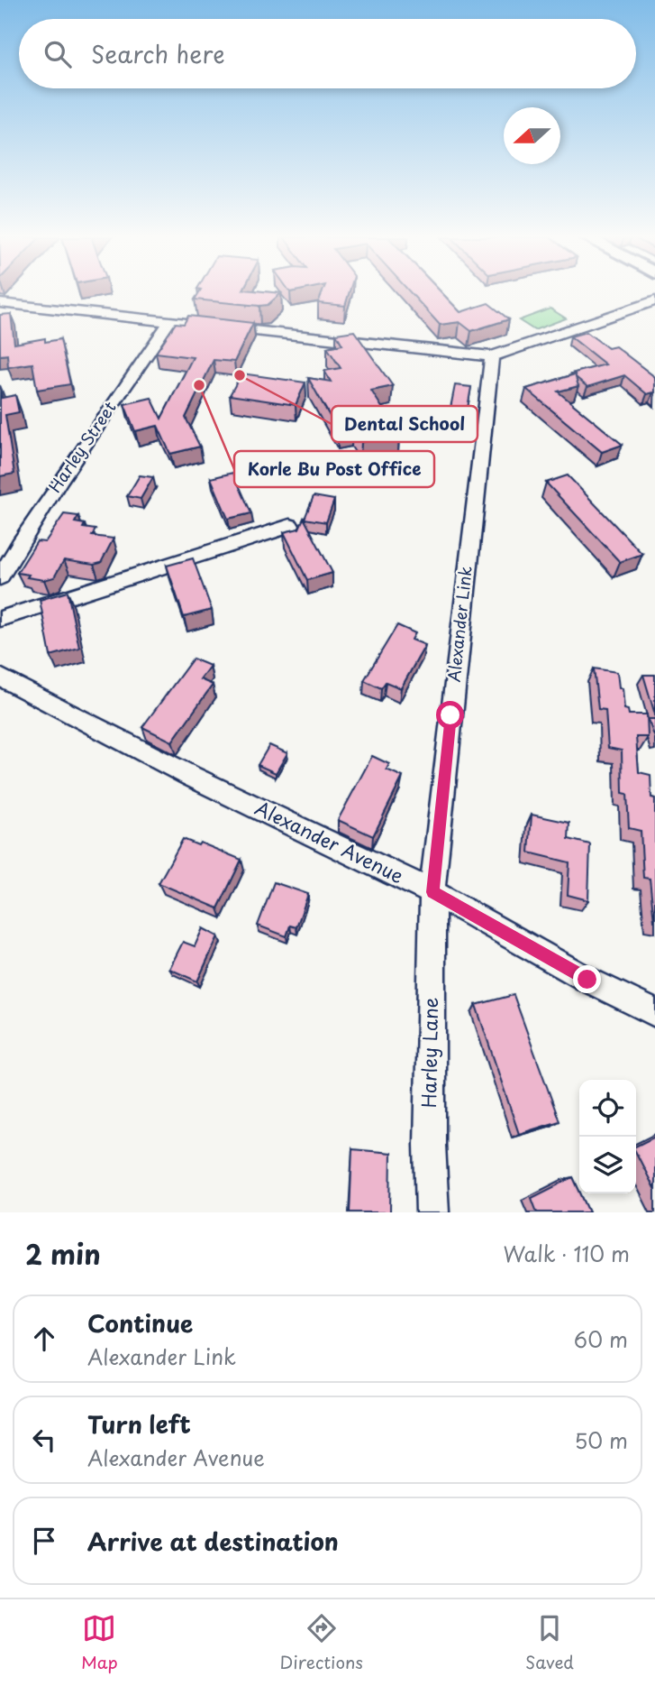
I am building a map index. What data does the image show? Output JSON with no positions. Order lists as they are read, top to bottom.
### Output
{
  "streets": {
    "street": [
      "Harley Street",
      "Alexander Link",
      "Alexander Avenue",
      "Harley Lane"
    ]
  },
  "crossings": [
    ["Alexander Link", "Alexander Avenue"],
    ["Alexander Link", "Harley Lane"],
    ["Alexander Avenue", "Harley Lane"]
  ],
  "places": ["Dental School", "Korle Bu Post Office"],
  "north": "left",
  "page": {
    "search": "Search here",
    "heading": ["2 min", "Walk · 110 m"],
    "list": [
      ["Continue", "Alexander Link", "60 m"],
      ["Turn left", "Alexander Avenue", "50 m"],
      "Arrive at destination"
    ],
    "nav": ["Map", "Directions", "Saved"]
  }
}
